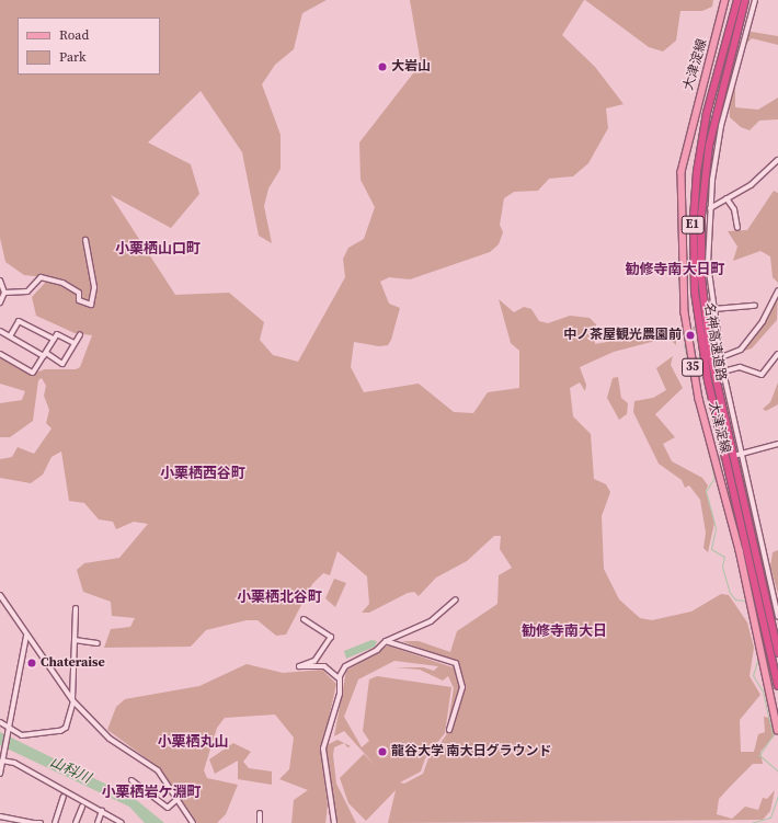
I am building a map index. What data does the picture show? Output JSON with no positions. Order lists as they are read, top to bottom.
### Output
{
  "streets": {
    "highway": ["E1", "名神高速道路"],
    "main road": ["大津淀線", "35"]
  },
  "crossings": [
    ["大津淀線", "名神高速道路"]
  ],
  "districts": [
    "小栗栖山口町",
    "勧修寺南大日町",
    "小栗栖西谷町",
    "小栗栖北谷町",
    "勧修寺南大日",
    "小栗栖丸山",
    "小栗栖岩ケ淵町"
  ],
  "water": ["山科川"],
  "places": [
    "大岩山",
    "中ノ茶屋観光農園前",
    "Chateraise",
    "龍谷大学 南大日グラウンド"
  ],
  "legend": ["Road", "Park"]
}
